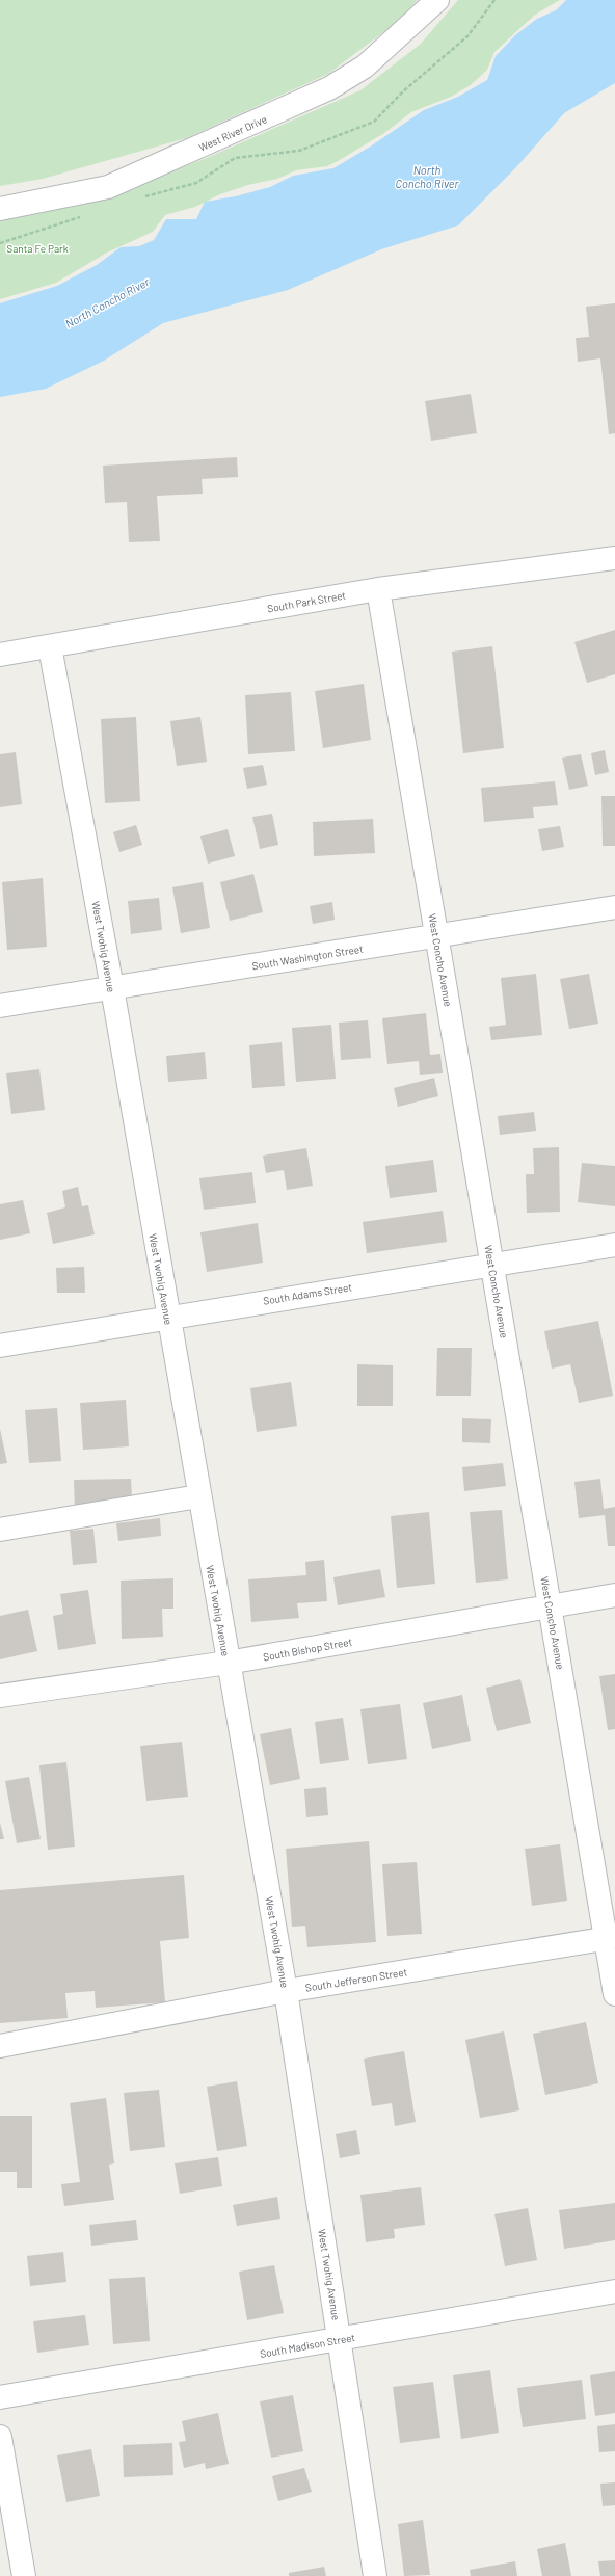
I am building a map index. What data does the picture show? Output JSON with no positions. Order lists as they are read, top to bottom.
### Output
{
  "streets": {
    "street": [
      "West River Drive",
      "South Park Street",
      "West Twohig Avenue",
      "South Washington Street",
      "West Concho Avenue",
      "South Adams Street",
      "South Bishop Street",
      "South Jefferson Street",
      "South Madison Street"
    ]
  },
  "crossings": [
    ["South Park Street", "West Twohig Avenue"],
    ["South Park Street", "West Concho Avenue"],
    ["West Twohig Avenue", "South Washington Street"],
    ["West Twohig Avenue", "South Adams Street"],
    ["West Twohig Avenue", "South Bishop Street"],
    ["West Twohig Avenue", "South Jefferson Street"],
    ["West Twohig Avenue", "South Madison Street"],
    ["South Washington Street", "West Concho Avenue"],
    ["West Concho Avenue", "South Adams Street"],
    ["West Concho Avenue", "South Bishop Street"],
    ["West Concho Avenue", "South Jefferson Street"]
  ],
  "water": ["North Concho River"],
  "parks": ["Santa Fe Park"]
}
